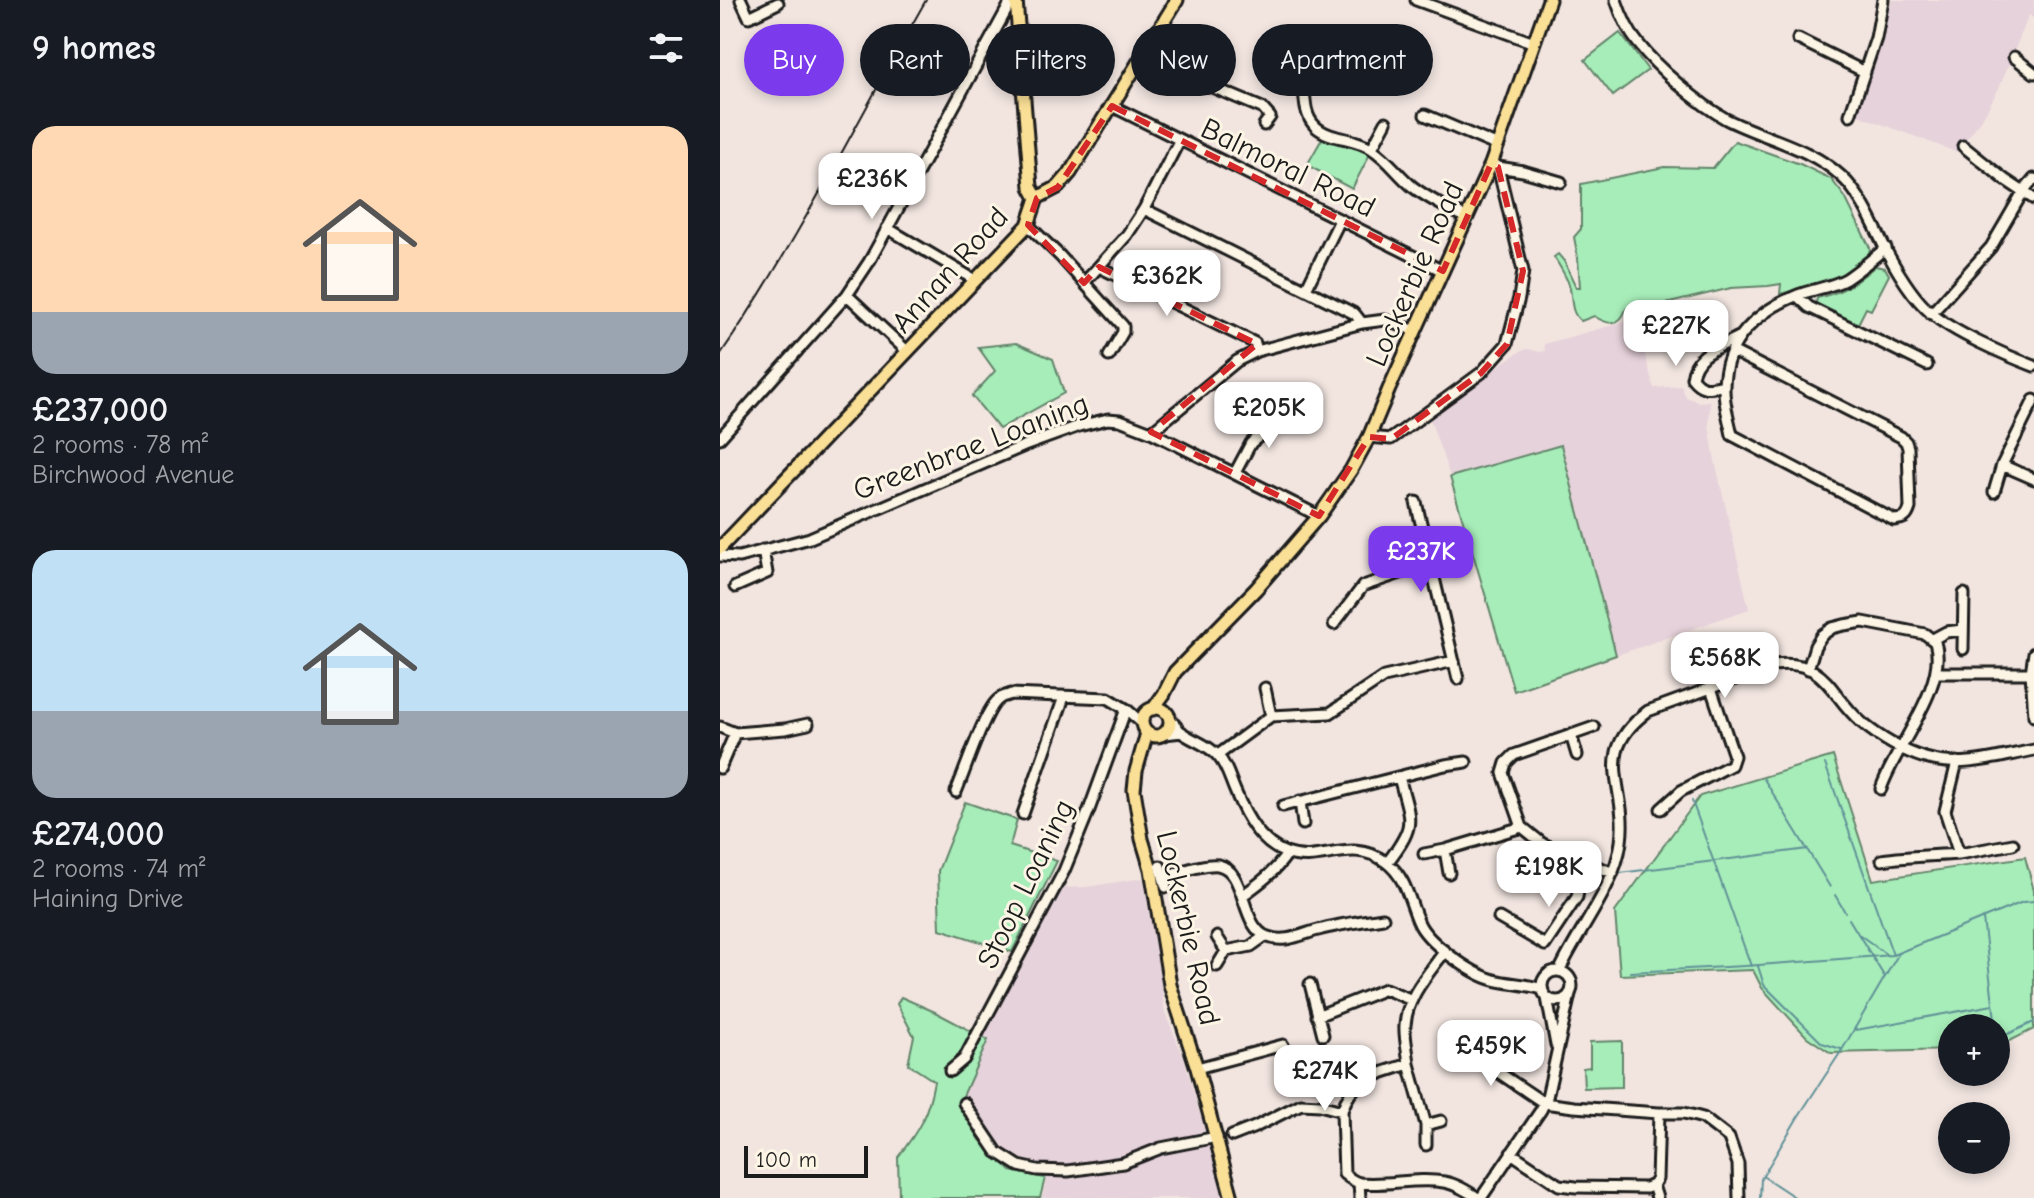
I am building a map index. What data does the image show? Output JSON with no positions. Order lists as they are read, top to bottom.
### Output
{
  "streets": {
    "main road": ["Annan Road", "Lockerbie Road"],
    "street": ["Balmoral Road", "Greenbrae Loaning", "Stoop Loaning"]
  },
  "crossings": [
    ["Balmoral Road", "Annan Road"],
    ["Balmoral Road", "Lockerbie Road"],
    ["Lockerbie Road", "Greenbrae Loaning"]
  ],
  "scale_bar": "100 m",
  "page": {
    "heading": "9 homes",
    "chip": [
      "Buy",
      "Rent",
      "Filters",
      "New",
      "Apartment"
    ],
    "list": [
      {
        "name": "£237,000",
        "note": "2 rooms · 78 m² · Birchwood Avenue"
      },
      {
        "name": "£274,000",
        "note": "2 rooms · 74 m² · Haining Drive"
      }
    ],
    "price": [
      "£236K",
      "£362K",
      "£227K",
      "£205K",
      "£237K",
      "£568K",
      "£198K",
      "£459K",
      "£274K"
    ],
    "map_buttons": ["+", "−"],
    "scale": "100 m"
  }
}
